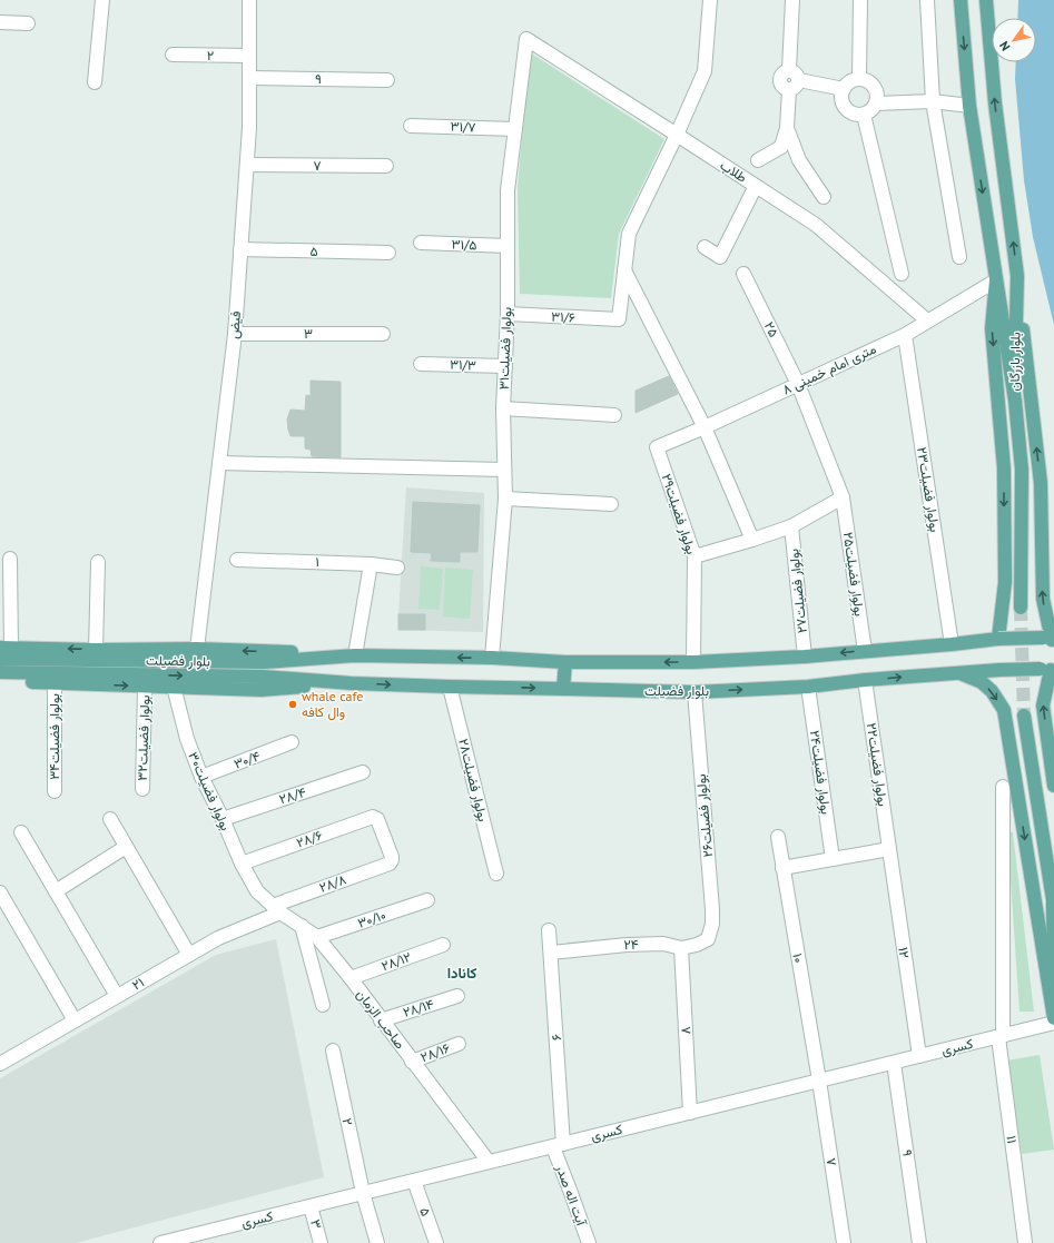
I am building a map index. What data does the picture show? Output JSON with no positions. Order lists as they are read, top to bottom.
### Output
{
  "streets": {
    "main road": ["بلوار بازرگان", "بلوار فضیلت"],
    "street": [
      "۲",
      "۹",
      "۳۱/۷",
      "۷",
      "طلاب",
      "۳۱/۵",
      "۵",
      "۳۱/۶",
      "فیض",
      "۲۵",
      "۳",
      "بولوار فضیلت۳۱",
      "۳۱/۳",
      "۸ متری امام خمینی",
      "بولوار فضیلت۲۳",
      "بولوار فضیلت۲۹",
      "۱",
      "بولوار فضیلت۲۵",
      "بولوار فضیلت۲۷",
      "بولوار فضیلت۳۴",
      "بولوار فضیلت۳۲",
      "۳۰/۴",
      "بولوار فضیلت۲۲",
      "بولوار فضیلت۲۴",
      "بولوار فضیلت۲۸",
      "بولوار فضیلت۳۰",
      "۲۸/۴",
      "بولوار فضیلت۲۶",
      "۲۸/۶",
      "۲۸/۸",
      "۳۰/۱۰",
      "۲۴",
      "۱۲",
      "۱۰",
      "۲۸/۱۲",
      "۲۱",
      "۲۸/۱۴",
      "صاحب الزمان",
      "۸",
      "۶",
      "کسری",
      "۲۸/۱۶",
      "۱۱",
      "آیت اله صدر"
    ]
  },
  "crossings": [
    ["۲", "فیض"],
    ["۲", "کسری"],
    ["۹", "فیض"],
    ["۹", "کسری"],
    ["۳۱/۷", "بولوار فضیلت۳۱"],
    ["۷", "فیض"],
    ["۷", "۱۰"],
    ["۷", "کسری"],
    ["طلاب", "بولوار فضیلت۳۱"],
    ["طلاب", "۸ متری امام خمینی"],
    ["۳۱/۵", "بولوار فضیلت۳۱"],
    ["۵", "فیض"],
    ["۵", "کسری"],
    ["۳۱/۶", "بولوار فضیلت۳۱"],
    ["فیض", "۳"],
    ["فیض", "بلوار فضیلت"],
    ["۲۵", "۸ متری امام خمینی"],
    ["۲۵", "بولوار فضیلت۲۵"],
    ["۳", "کسری"],
    ["بولوار فضیلت۳۱", "۳۱/۳"],
    ["بولوار فضیلت۳۱", "بلوار فضیلت"],
    ["بلوار بازرگان", "۸ متری امام خمینی"],
    ["۸ متری امام خمینی", "بولوار فضیلت۲۳"],
    ["۸ متری امام خمینی", "بولوار فضیلت۲۹"],
    ["بولوار فضیلت۲۳", "بلوار فضیلت"],
    ["بولوار فضیلت۲۹", "بلوار فضیلت"],
    ["بولوار فضیلت۲۵", "بلوار فضیلت"],
    ["بولوار فضیلت۲۷", "بلوار فضیلت"],
    ["بلوار فضیلت", "بولوار فضیلت۳۴"],
    ["بلوار فضیلت", "بولوار فضیلت۳۲"],
    ["بلوار فضیلت", "بولوار فضیلت۲۲"],
    ["بلوار فضیلت", "بولوار فضیلت۲۴"],
    ["بلوار فضیلت", "بولوار فضیلت۲۸"],
    ["بلوار فضیلت", "بولوار فضیلت۳۰"],
    ["بلوار فضیلت", "بولوار فضیلت۲۶"],
    ["۳۰/۴", "بولوار فضیلت۳۰"],
    ["بولوار فضیلت۲۲", "۱۲"],
    ["بولوار فضیلت۳۰", "۲۸/۴"],
    ["بولوار فضیلت۳۰", "۲۸/۶"],
    ["بولوار فضیلت۳۰", "صاحب الزمان"],
    ["بولوار فضیلت۲۶", "۲۴"],
    ["۲۸/۶", "۲۸/۸"],
    ["۲۸/۸", "۲۱"],
    ["۲۸/۸", "صاحب الزمان"],
    ["۳۰/۱۰", "صاحب الزمان"],
    ["۲۴", "۸"],
    ["۲۴", "۶"],
    ["۱۲", "کسری"],
    ["۱۰", "کسری"],
    ["۲۸/۱۲", "صاحب الزمان"],
    ["۲۱", "صاحب الزمان"],
    ["۲۸/۱۴", "صاحب الزمان"],
    ["صاحب الزمان", "کسری"],
    ["صاحب الزمان", "۲۸/۱۶"],
    ["۸", "کسری"],
    ["۶", "کسری"],
    ["۶", "آیت اله صدر"],
    ["کسری", "۱۱"],
    ["کسری", "آیت اله صدر"]
  ],
  "districts": ["کانادا"],
  "places": ["whale cafe وال کافه"],
  "north": "bottom left"
}
